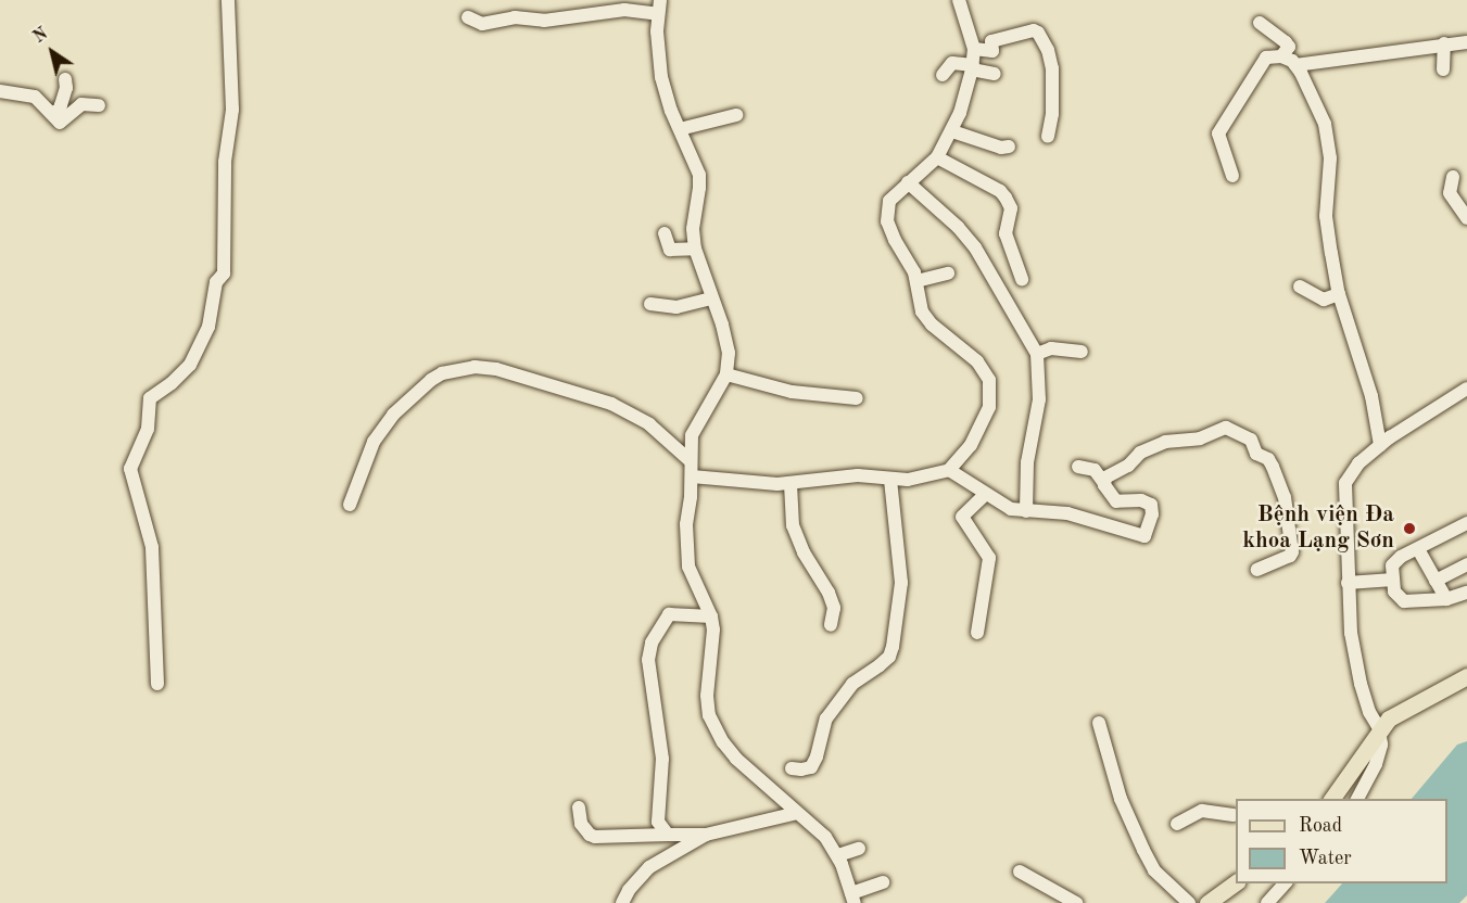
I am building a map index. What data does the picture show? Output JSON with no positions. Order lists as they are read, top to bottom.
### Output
{
  "places": ["Bệnh viện Đa khoa Lạng Sơn"],
  "legend": ["Road", "Water"],
  "north": "top left"
}
